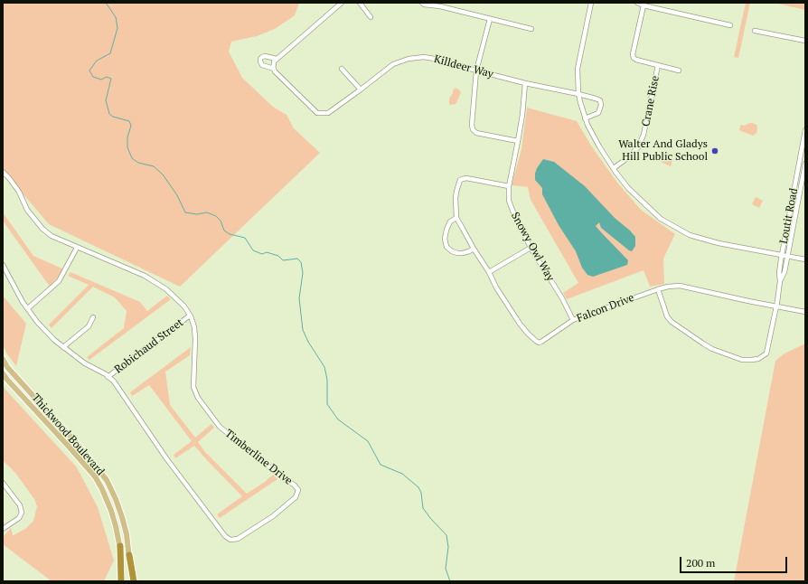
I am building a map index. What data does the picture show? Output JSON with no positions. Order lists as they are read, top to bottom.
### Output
{
  "streets": {
    "main road": ["Thickwood Boulevard"],
    "street": [
      "Killdeer Way",
      "Crane Rise",
      "Loutit Road",
      "Snowy Owl Way",
      "Falcon Drive",
      "Robichaud Street",
      "Timberline Drive"
    ]
  },
  "crossings": [
    ["Killdeer Way", "Snowy Owl Way"],
    ["Loutit Road", "Falcon Drive"],
    ["Snowy Owl Way", "Falcon Drive"],
    ["Robichaud Street", "Timberline Drive"]
  ],
  "places": ["Walter And Gladys Hill Public School"],
  "scale_bar": "200 m"
}
